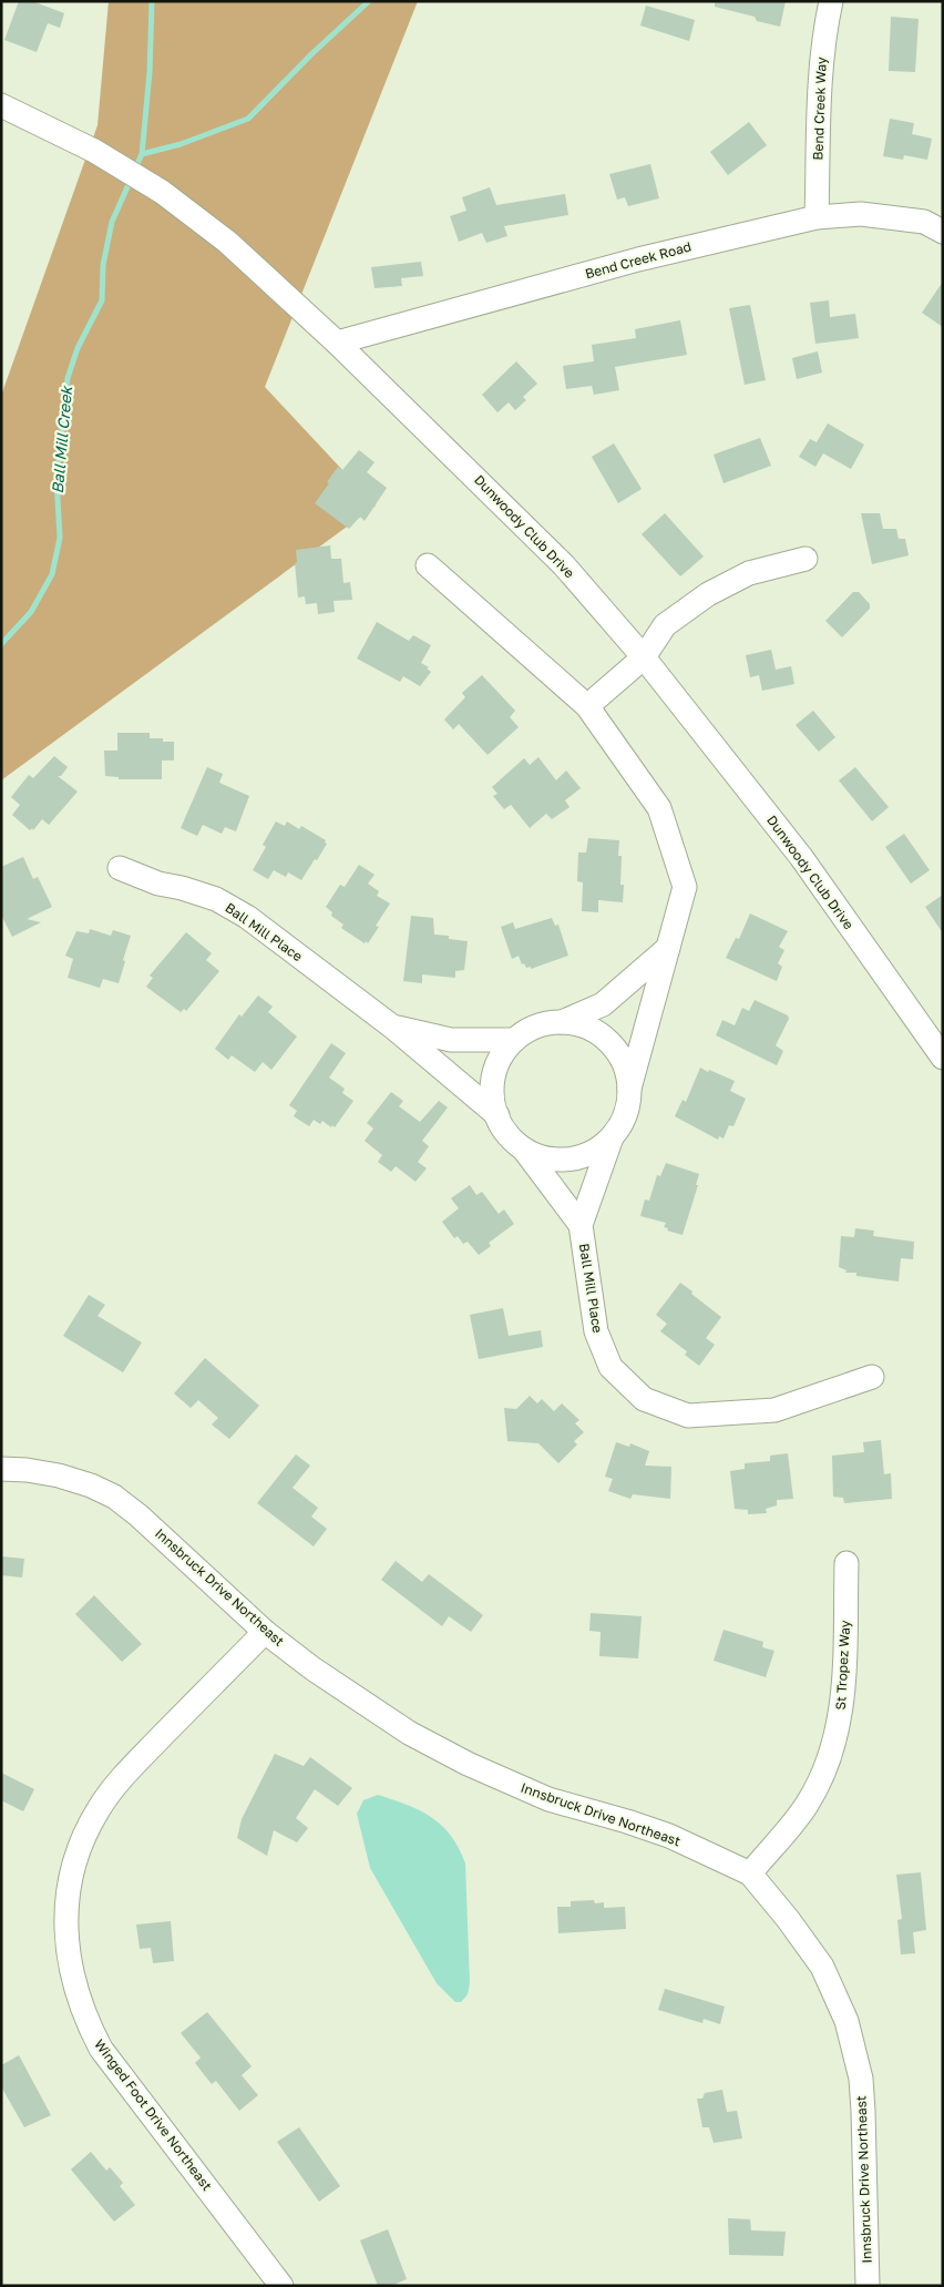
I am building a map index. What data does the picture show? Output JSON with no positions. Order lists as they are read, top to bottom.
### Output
{
  "streets": {
    "street": [
      "Bend Creek Way",
      "Bend Creek Road",
      "Dunwoody Club Drive",
      "Ball Mill Place",
      "Innsbruck Drive Northeast",
      "St Tropez Way",
      "Winged Foot Drive Northeast"
    ]
  },
  "crossings": [
    ["Bend Creek Way", "Bend Creek Road"],
    ["Bend Creek Road", "Dunwoody Club Drive"],
    ["Innsbruck Drive Northeast", "St Tropez Way"],
    ["Innsbruck Drive Northeast", "Winged Foot Drive Northeast"]
  ],
  "water": ["Ball Mill Creek"]
}
